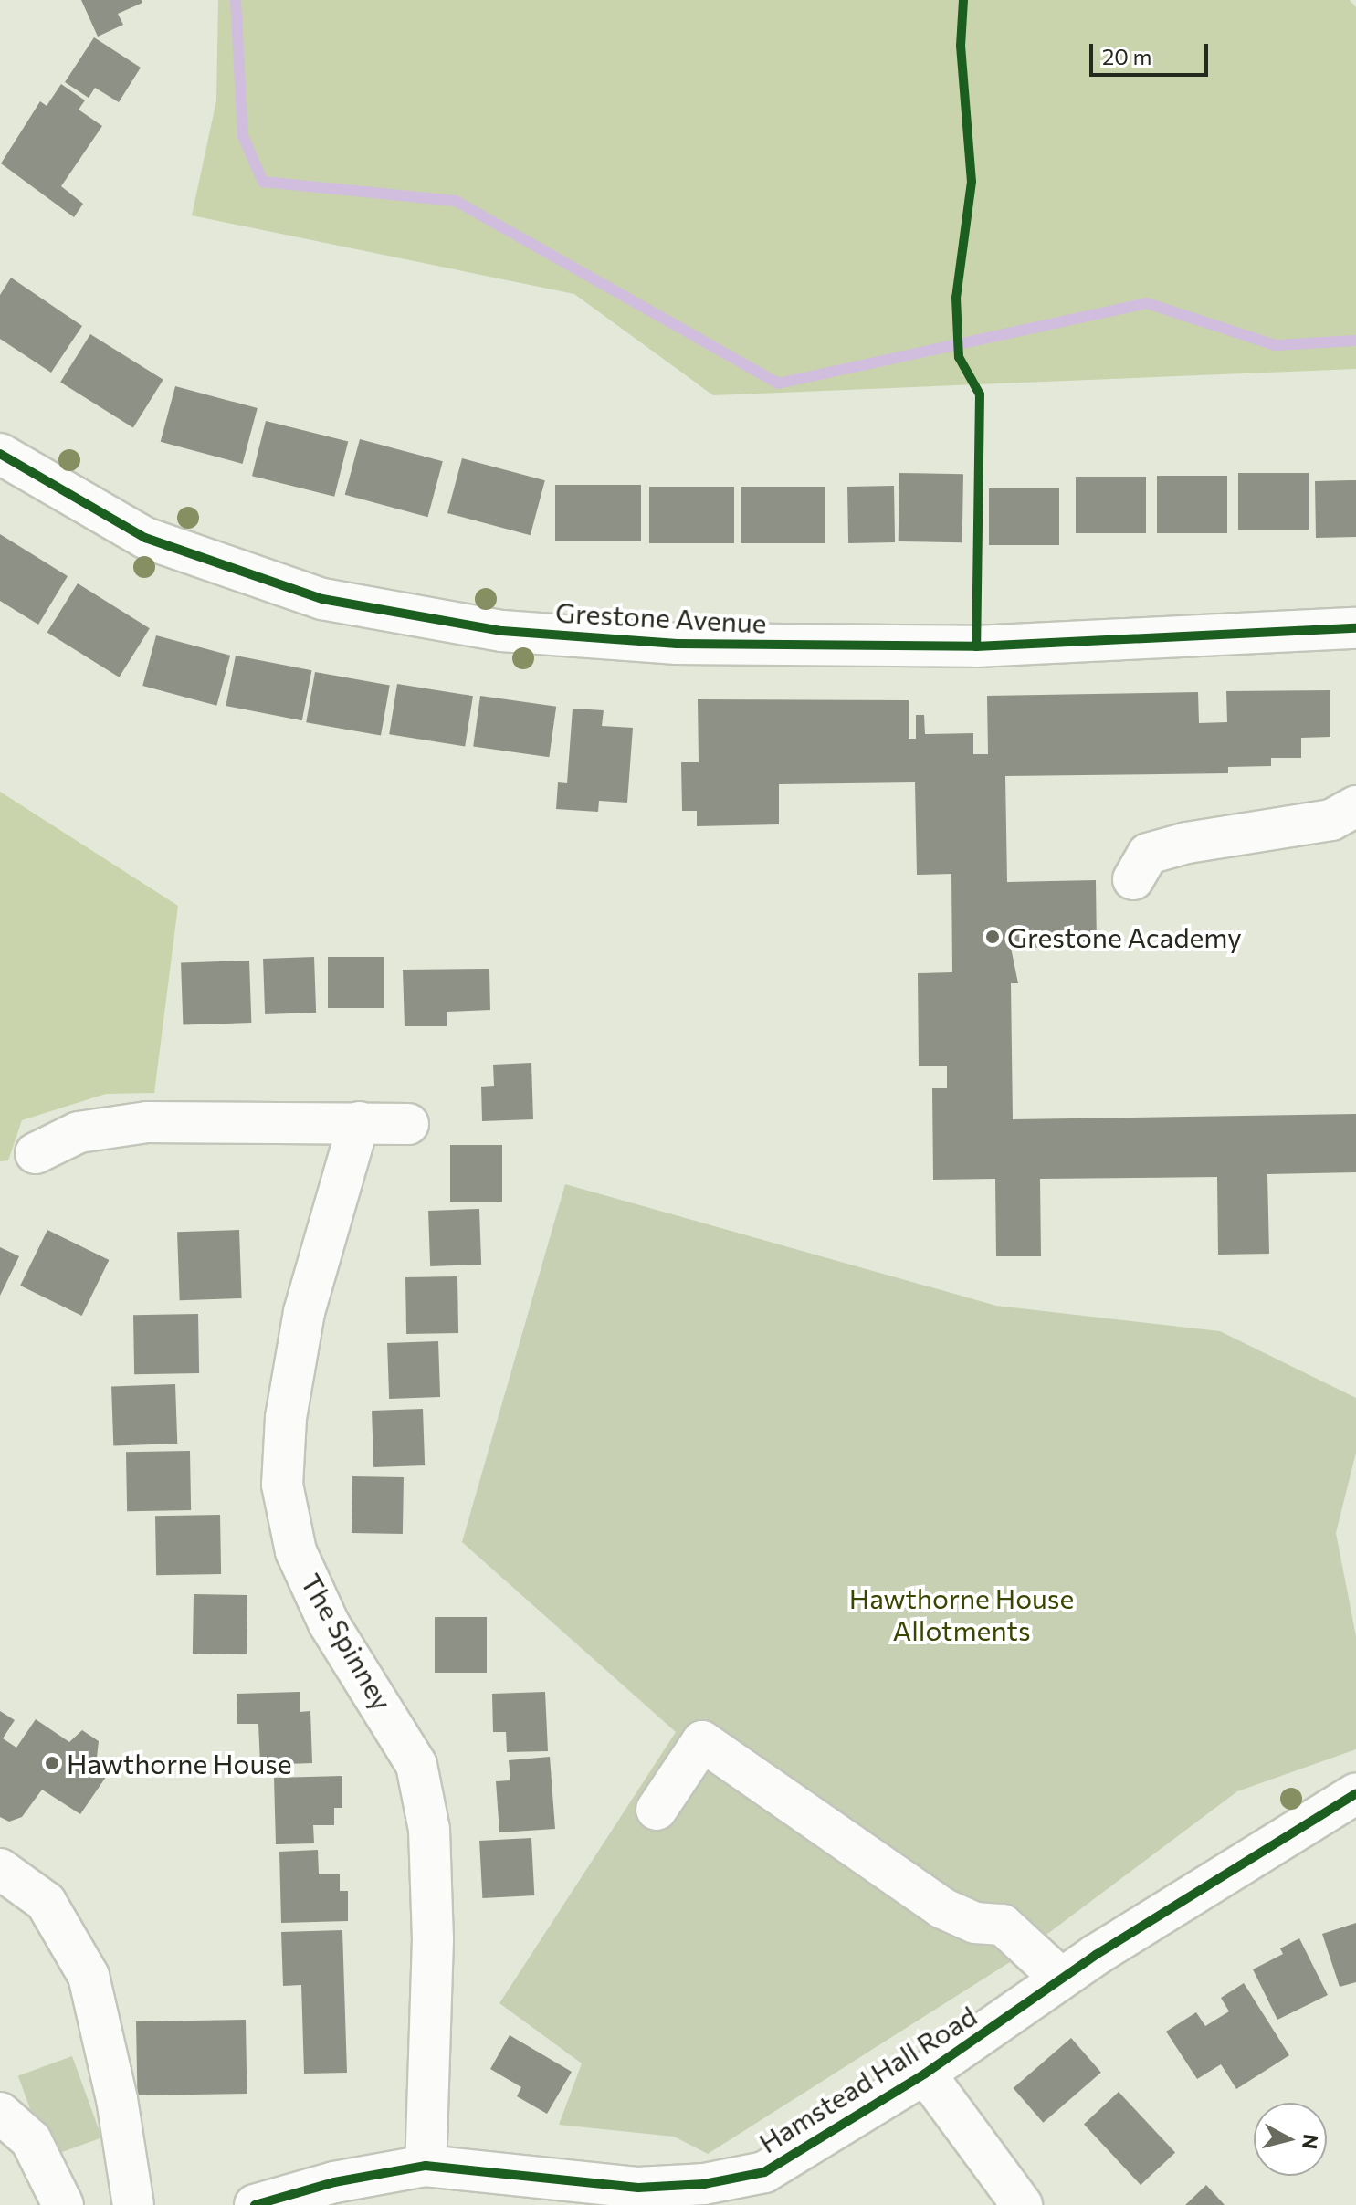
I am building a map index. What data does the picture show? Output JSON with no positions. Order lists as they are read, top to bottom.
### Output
{
  "streets": {
    "street": ["Grestone Avenue", "The Spinney", "Hamstead Hall Road"]
  },
  "crossings": [
    ["The Spinney", "Hamstead Hall Road"]
  ],
  "parks": ["Hawthorne House Allotments"],
  "places": ["Grestone Academy", "Hawthorne House"],
  "scale_bar": "20 m",
  "north": "right"
}
